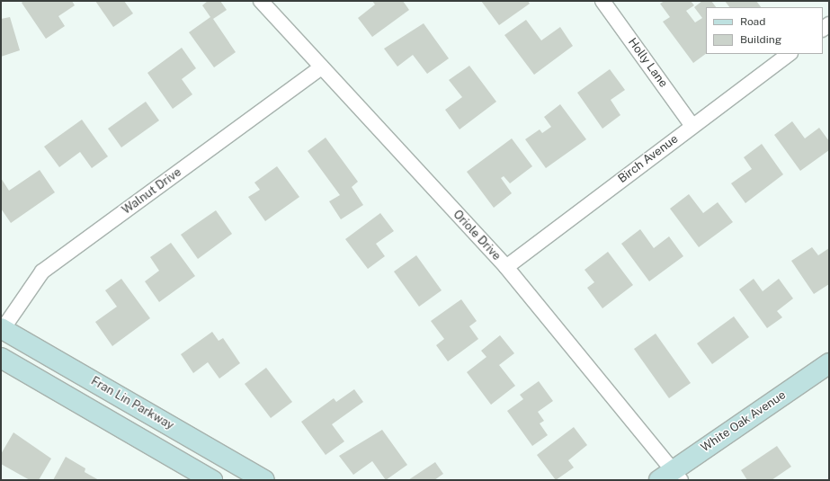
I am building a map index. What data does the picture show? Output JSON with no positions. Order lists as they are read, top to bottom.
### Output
{
  "streets": {
    "street": [
      "Holly Lane",
      "Birch Avenue",
      "Walnut Drive",
      "Oriole Drive",
      "Fran Lin Parkway",
      "White Oak Avenue"
    ]
  },
  "crossings": [
    ["Holly Lane", "Birch Avenue"],
    ["Birch Avenue", "Oriole Drive"],
    ["Walnut Drive", "Oriole Drive"],
    ["Walnut Drive", "Fran Lin Parkway"],
    ["Oriole Drive", "White Oak Avenue"]
  ],
  "legend": ["Road", "Building"]
}
